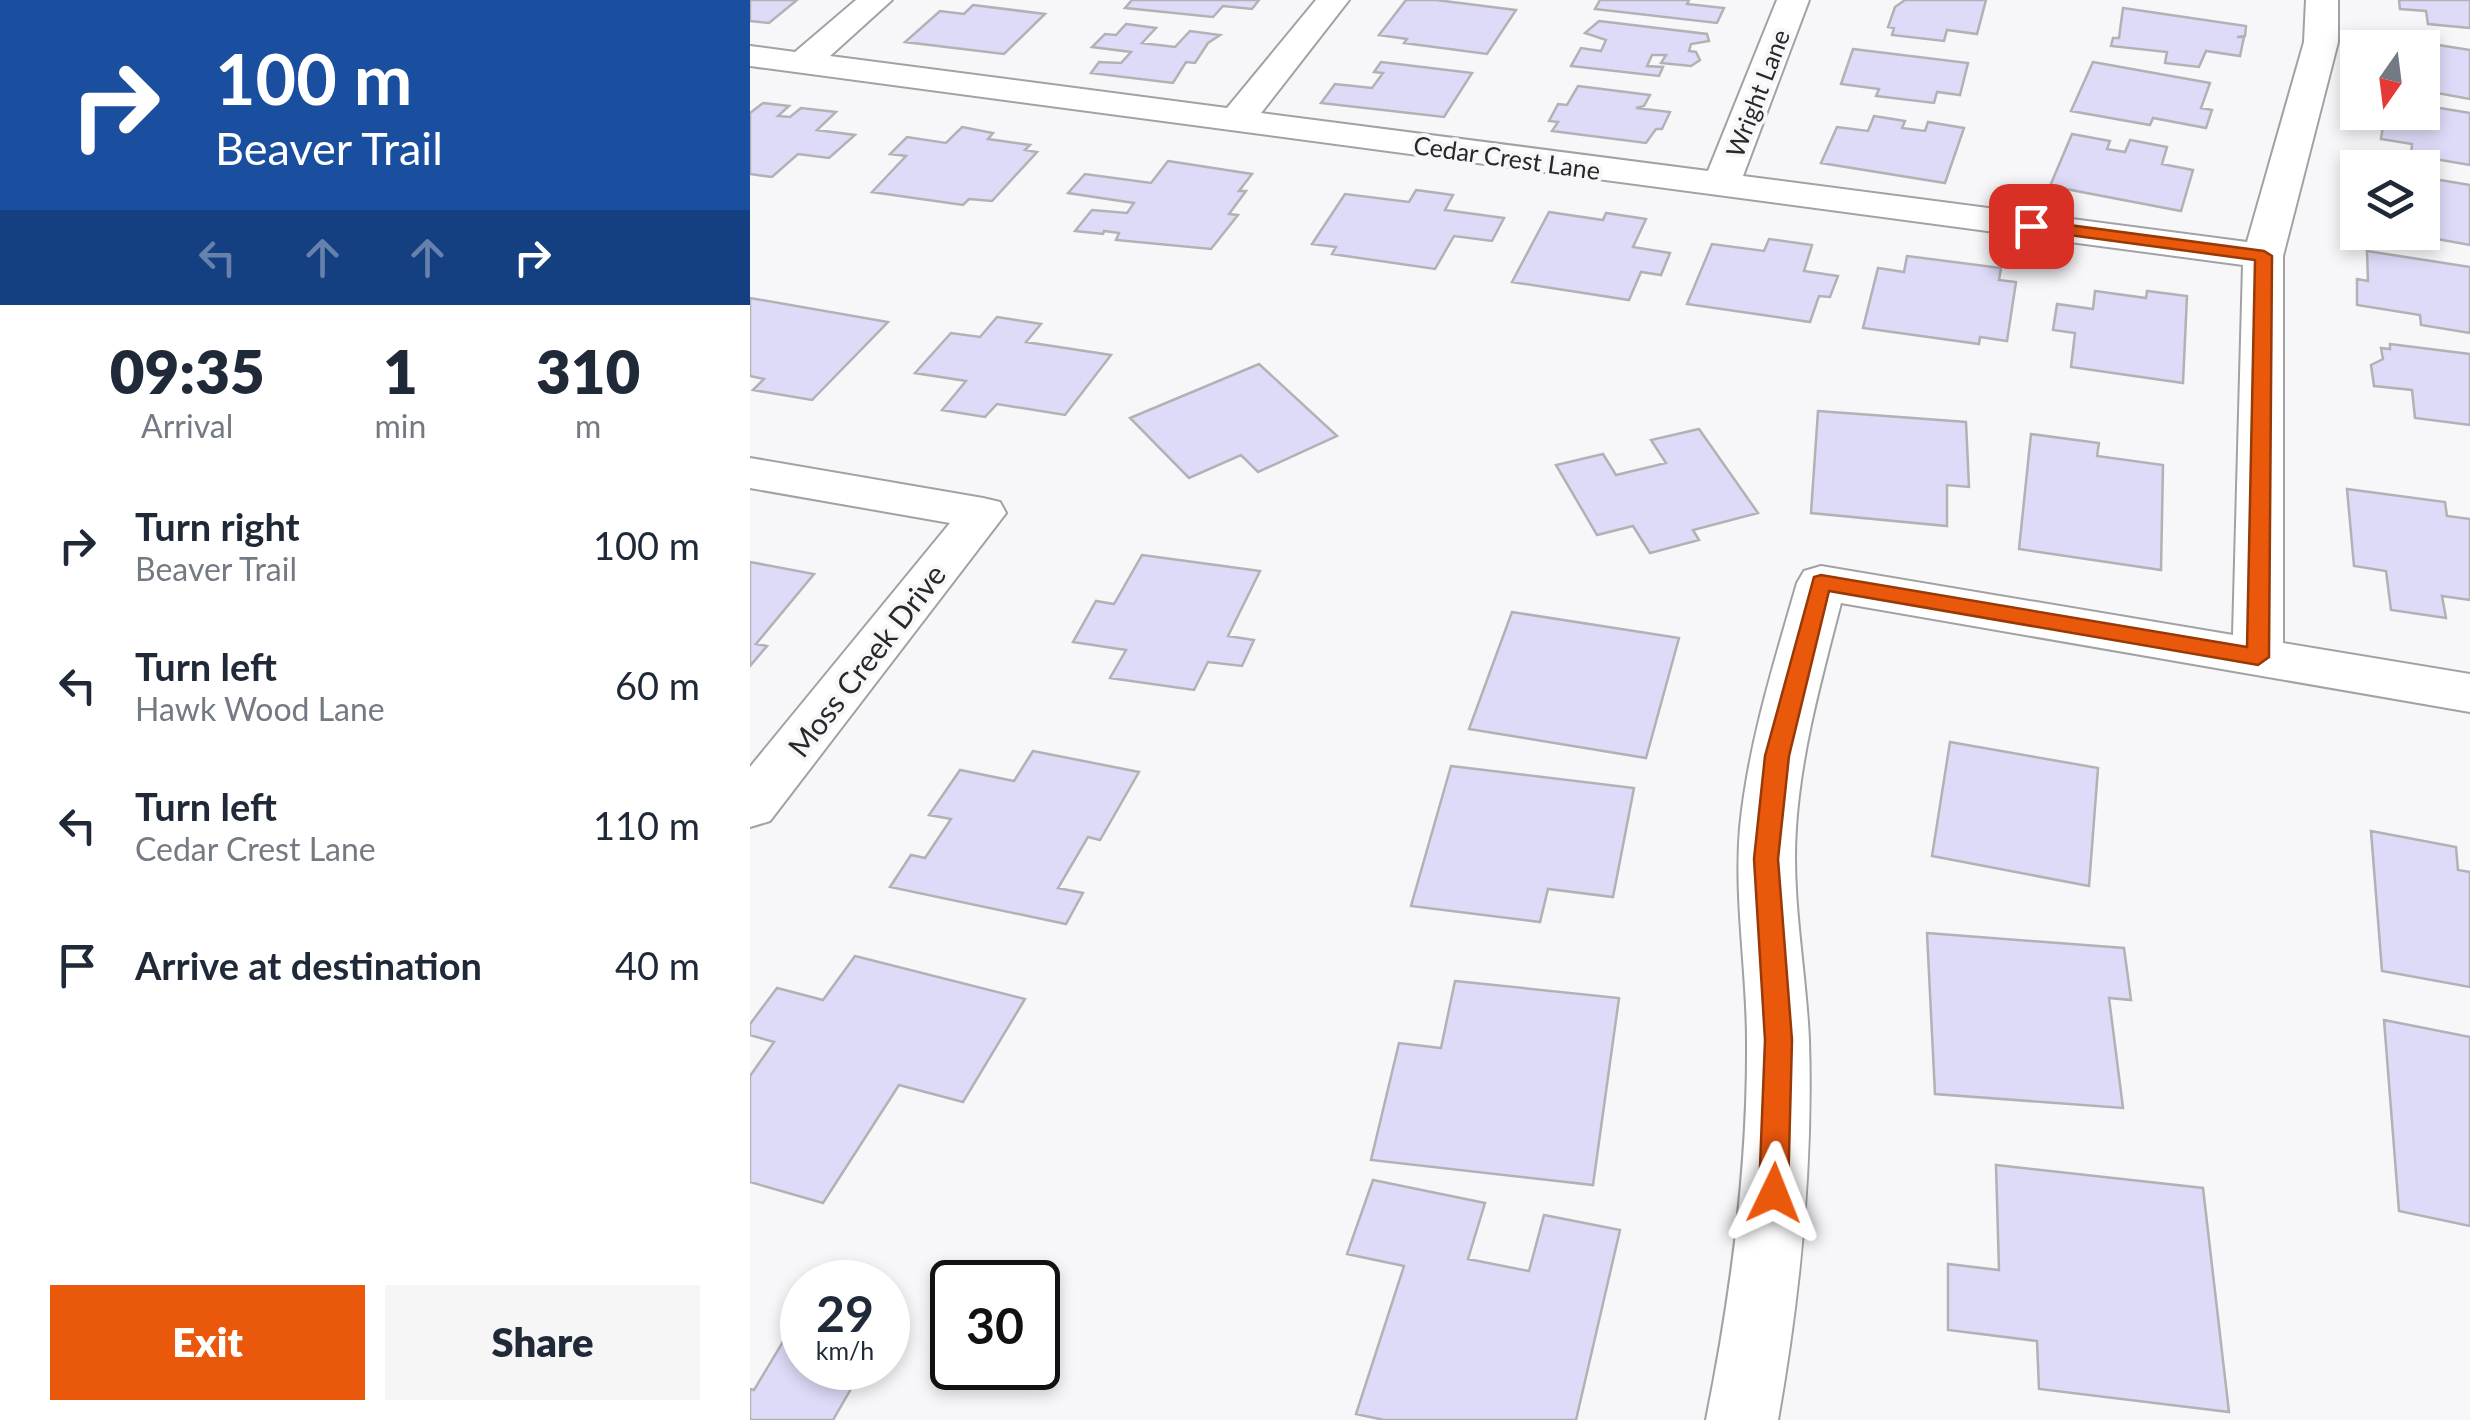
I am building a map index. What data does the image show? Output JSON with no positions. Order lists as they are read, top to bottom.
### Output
{
  "streets": {
    "street": ["Wright Lane", "Cedar Crest Lane", "Moss Creek Drive"]
  },
  "crossings": [
    ["Wright Lane", "Cedar Crest Lane"]
  ],
  "north": "bottom",
  "page": {
    "turn": ["100 m", "Beaver Trail"],
    "eta": [
      "09:35",
      "Arrival",
      "1",
      "min",
      "310",
      "m"
    ],
    "list": [
      {
        "name": "Turn right",
        "note": "Beaver Trail",
        "value": "100 m"
      },
      {
        "name": "Turn left",
        "note": "Hawk Wood Lane",
        "value": "60 m"
      },
      {
        "name": "Turn left",
        "note": "Cedar Crest Lane",
        "value": "110 m"
      },
      {
        "name": "Arrive at destination",
        "value": "40 m"
      }
    ],
    "speed": "29 km/h",
    "limit": "30",
    "buttons": ["Exit", "Share"]
  }
}
